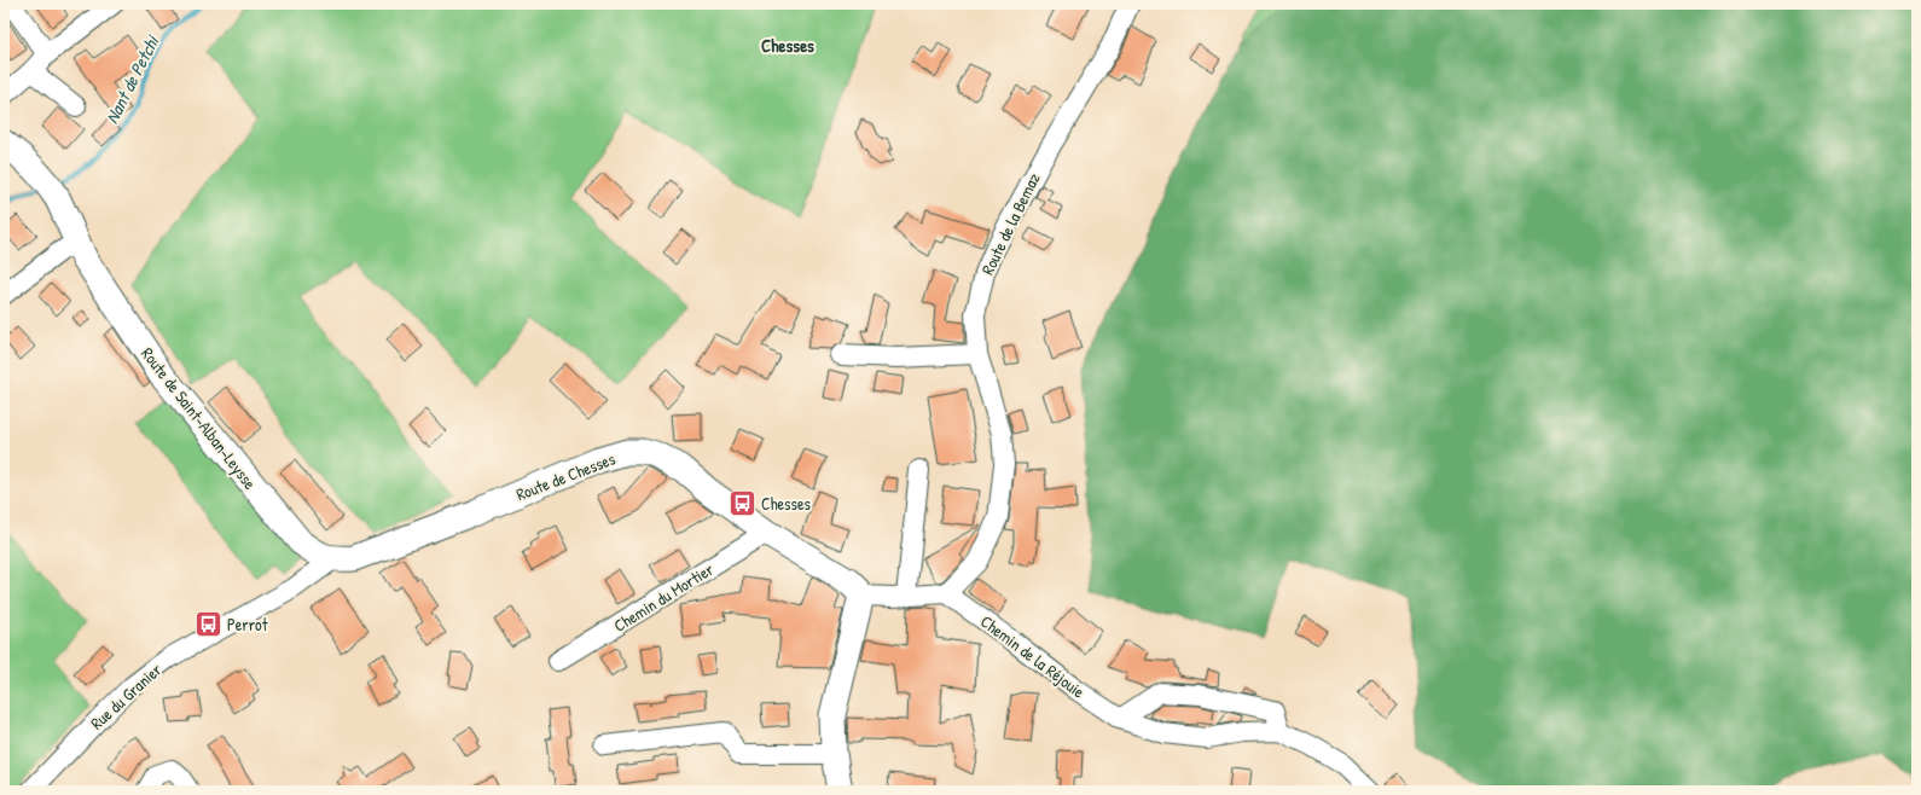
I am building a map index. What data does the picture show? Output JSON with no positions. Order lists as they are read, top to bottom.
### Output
{
  "streets": {
    "main road": ["Route de Saint-Alban-Leysse", "Route de Chesses"],
    "street": [
      "Route de la Bemaz",
      "Chemin du Mortier",
      "Chemin de la Réjouie",
      "Rue du Granier"
    ]
  },
  "crossings": [
    ["Route de la Bemaz", "Chemin de la Réjouie"],
    ["Route de Saint-Alban-Leysse", "Route de Chesses"],
    ["Route de Saint-Alban-Leysse", "Rue du Granier"],
    ["Route de Chesses", "Chemin du Mortier"],
    ["Route de Chesses", "Rue du Granier"]
  ],
  "districts": ["Chesses"],
  "water": ["Nant de Petchi"],
  "places": {
    "bus stop": ["Chesses", "Perrot"]
  }
}
